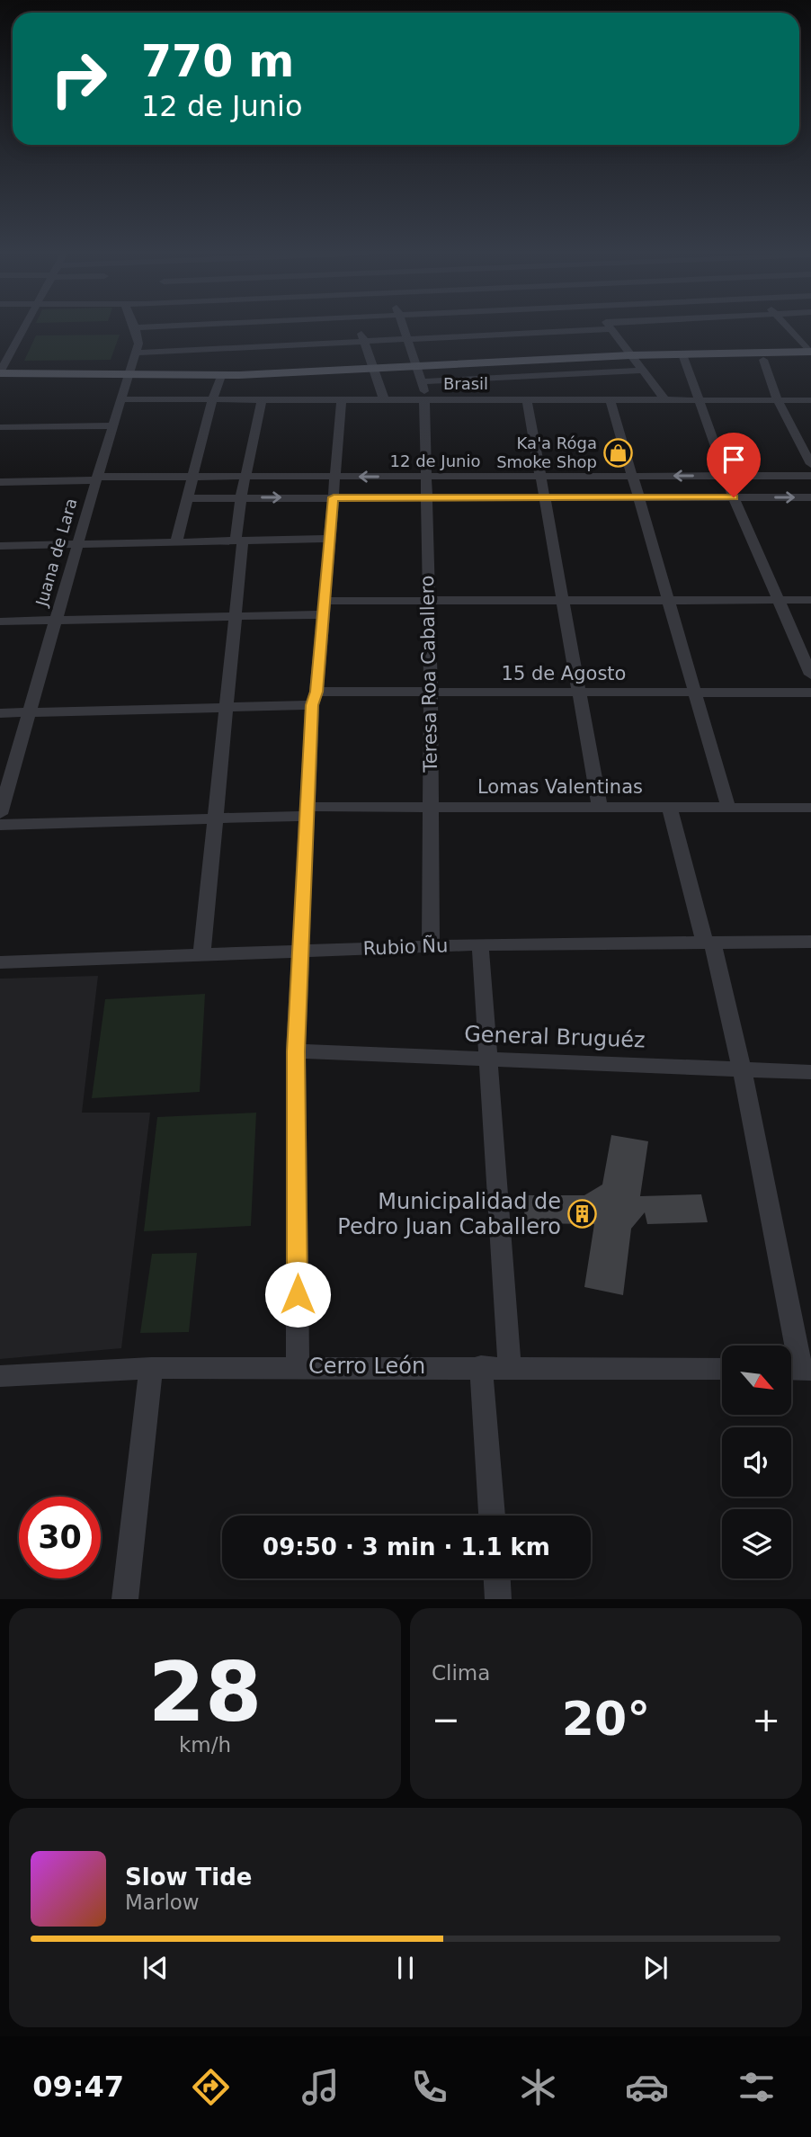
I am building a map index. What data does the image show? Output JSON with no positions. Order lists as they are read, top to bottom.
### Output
{
  "streets": {
    "street": [
      "Brasil",
      "12 de Junio",
      "Juana de Lara",
      "Teresa Roa Caballero",
      "15 de Agosto",
      "Lomas Valentinas",
      "Rubio Ñu",
      "General Bruguéz",
      "Cerro León"
    ]
  },
  "crossings": [
    ["Brasil", "Juana de Lara"],
    ["Brasil", "Teresa Roa Caballero"],
    ["12 de Junio", "Juana de Lara"],
    ["12 de Junio", "Teresa Roa Caballero"],
    ["Juana de Lara", "15 de Agosto"],
    ["Teresa Roa Caballero", "15 de Agosto"],
    ["Teresa Roa Caballero", "Lomas Valentinas"],
    ["Teresa Roa Caballero", "Rubio Ñu"]
  ],
  "places": {
    "shop": ["Ka'a Róga Smoke Shop"],
    "building": ["Municipalidad de Pedro Juan Caballero"]
  },
  "north": "bottom right",
  "page": {
    "turn": ["770 m", "12 de Junio"],
    "limit": "30",
    "trip": "09:50 · 3 min · 1.1 km",
    "tile": [
      ["28", "km/h"],
      "Clima"
    ],
    "heat": ["−", "20°", "+"],
    "song": ["Slow Tide", "Marlow"],
    "tabs": "09:47"
  }
}
